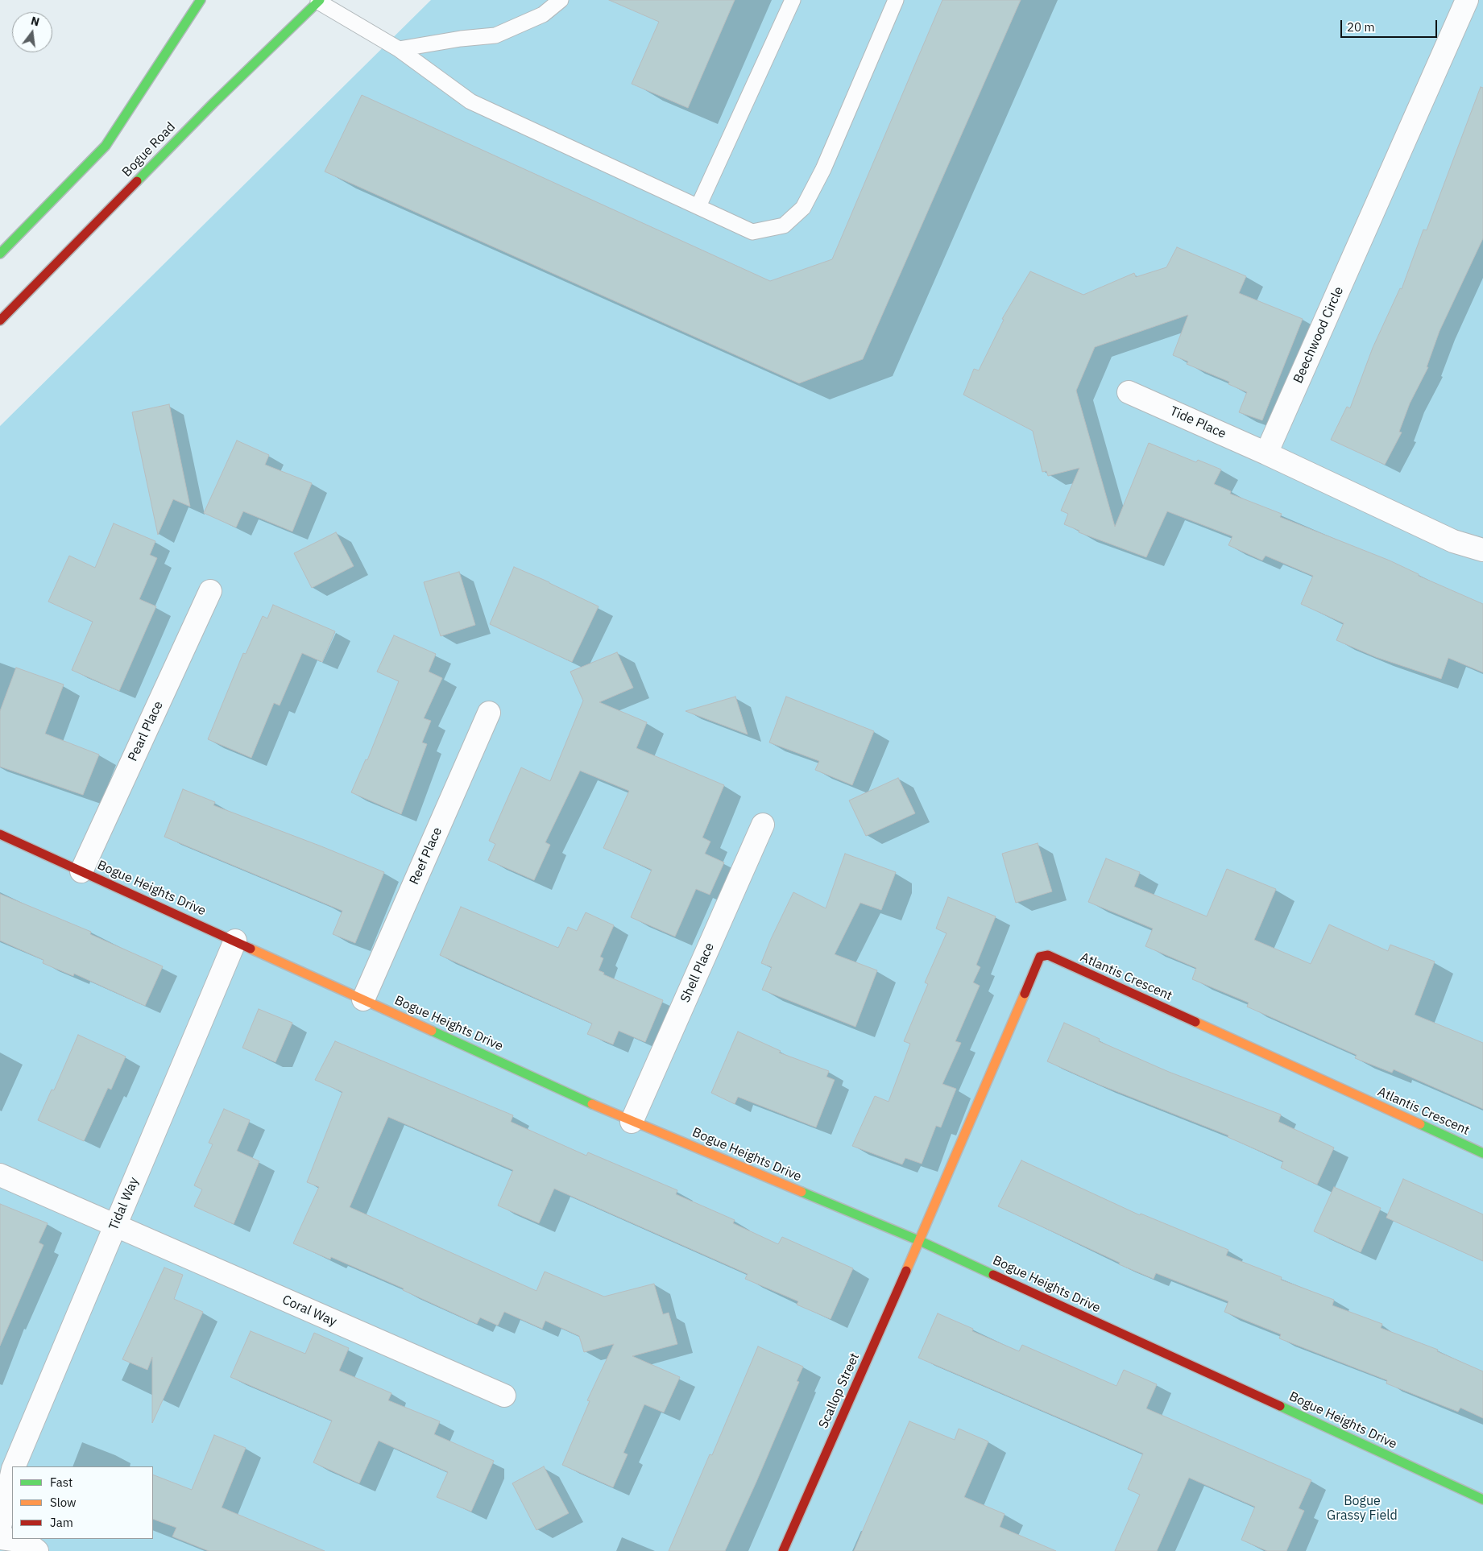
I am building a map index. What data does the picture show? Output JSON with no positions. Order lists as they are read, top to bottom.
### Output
{
  "streets": {
    "street": [
      "Bogue Road",
      "Beechwood Circle",
      "Tide Place",
      "Pearl Place",
      "Reef Place",
      "Bogue Heights Drive",
      "Shell Place",
      "Atlantis Crescent",
      "Tidal Way",
      "Coral Way",
      "Scallop Street"
    ]
  },
  "crossings": [
    ["Beechwood Circle", "Tide Place"],
    ["Pearl Place", "Bogue Heights Drive"],
    ["Reef Place", "Bogue Heights Drive"],
    ["Bogue Heights Drive", "Shell Place"],
    ["Bogue Heights Drive", "Atlantis Crescent"],
    ["Bogue Heights Drive", "Tidal Way"],
    ["Bogue Heights Drive", "Scallop Street"],
    ["Atlantis Crescent", "Scallop Street"],
    ["Tidal Way", "Coral Way"]
  ],
  "parks": ["Bogue Grassy Field"],
  "legend": ["Fast", "Slow", "Jam"],
  "scale_bar": "20 m",
  "north": "top"
}
